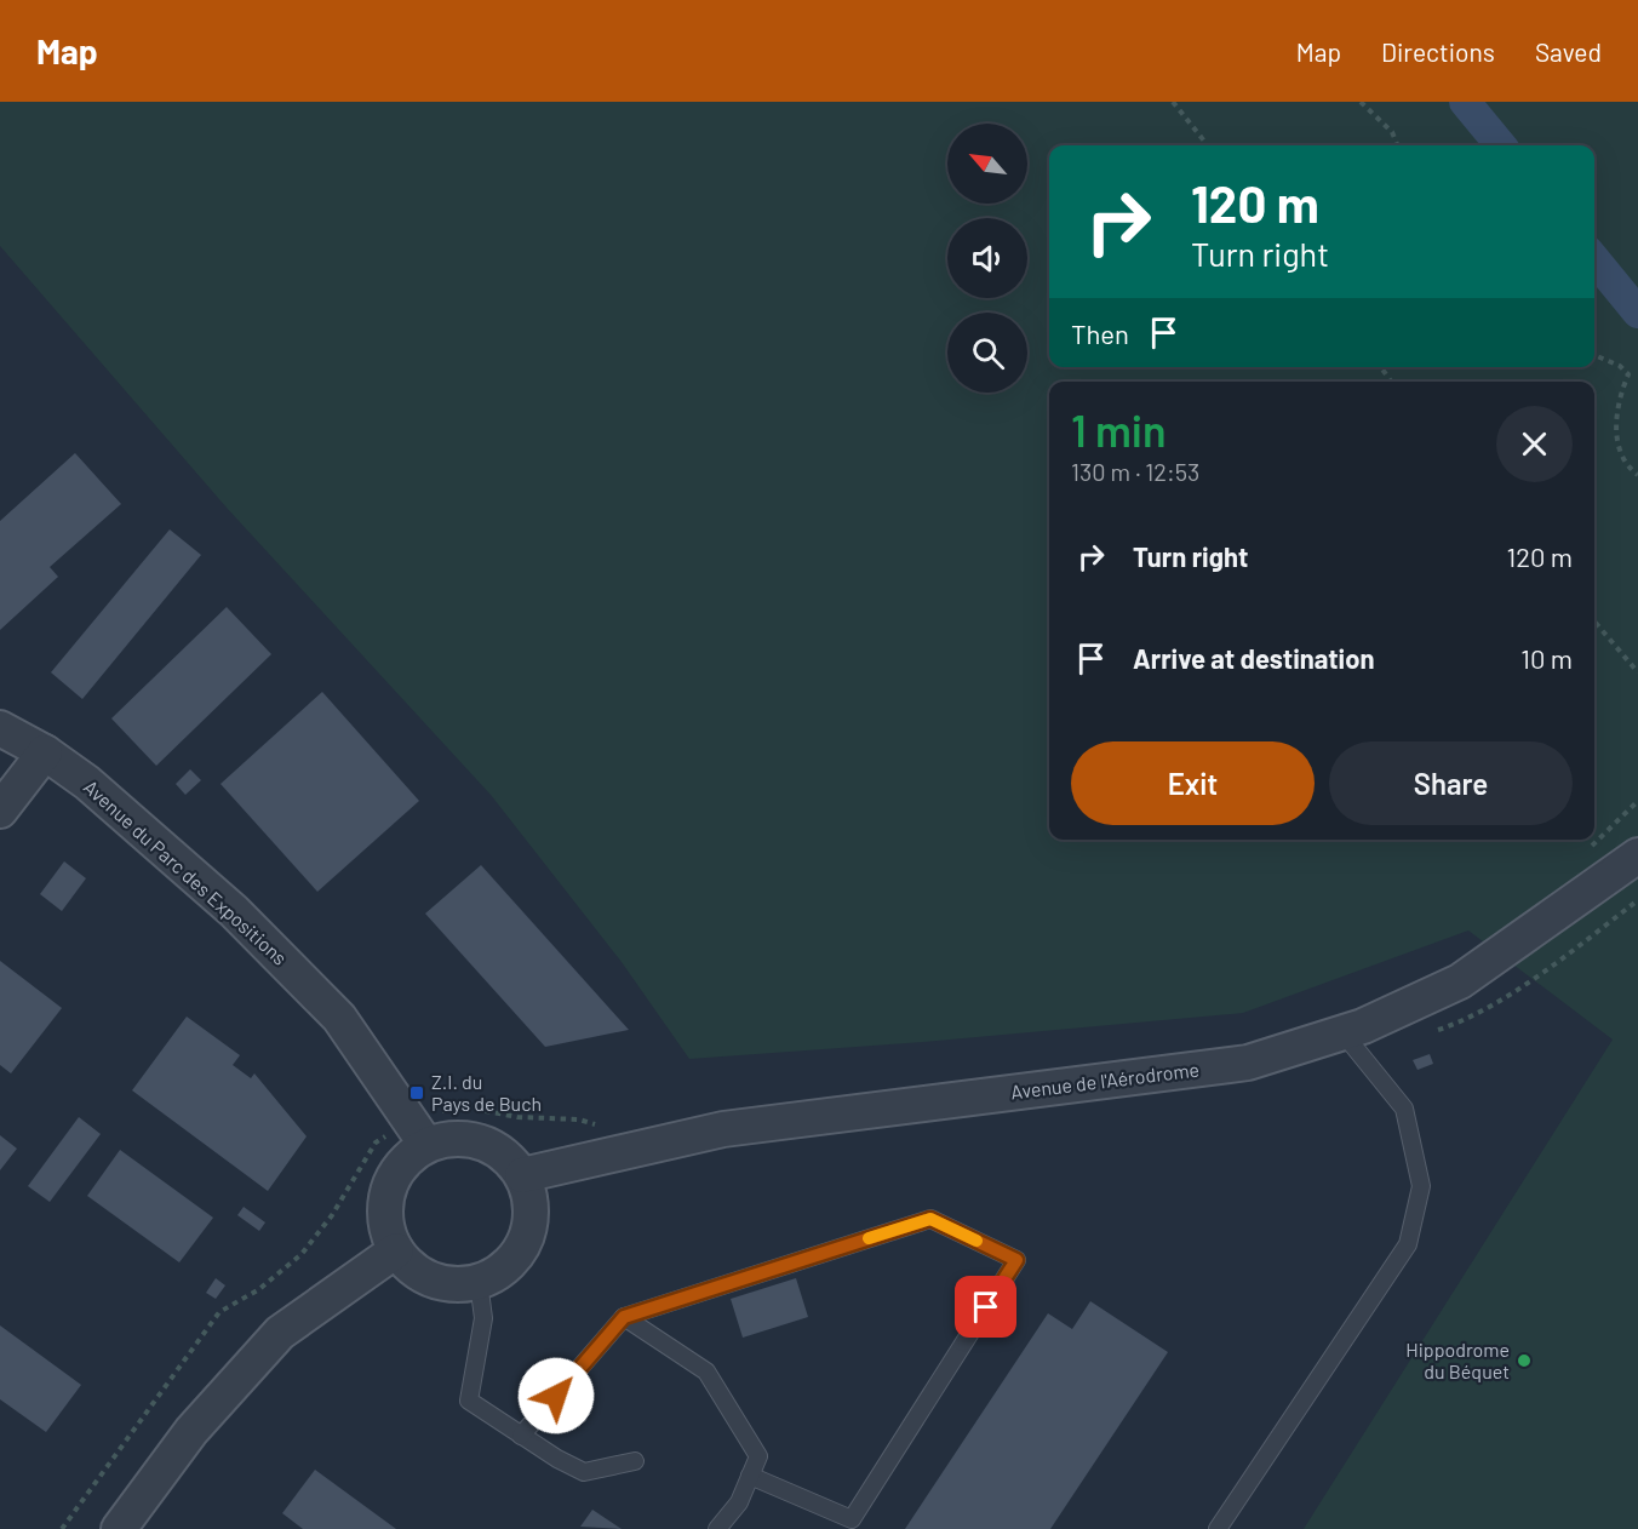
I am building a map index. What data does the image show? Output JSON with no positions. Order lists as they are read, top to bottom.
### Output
{
  "streets": {
    "street": ["Avenue du Parc des Expositions", "Avenue de l'Aérodrome"]
  },
  "crossings": [
    ["Avenue du Parc des Expositions", "Avenue de l'Aérodrome"]
  ],
  "places": {
    "transit": ["Z.I. du Pays de Buch"],
    "other": ["Hippodrome du Béquet"]
  },
  "north": "top left",
  "page": {
    "header": "Map",
    "nav": ["Map", "Directions", "Saved"],
    "turn": ["120 m", "Turn right"],
    "then": "Then",
    "heading": ["1 min", "130 m · 12:53"],
    "list": [
      {
        "name": "Turn right",
        "value": "120 m"
      },
      {
        "name": "Arrive at destination",
        "value": "10 m"
      }
    ],
    "buttons": ["Exit", "Share"]
  }
}
